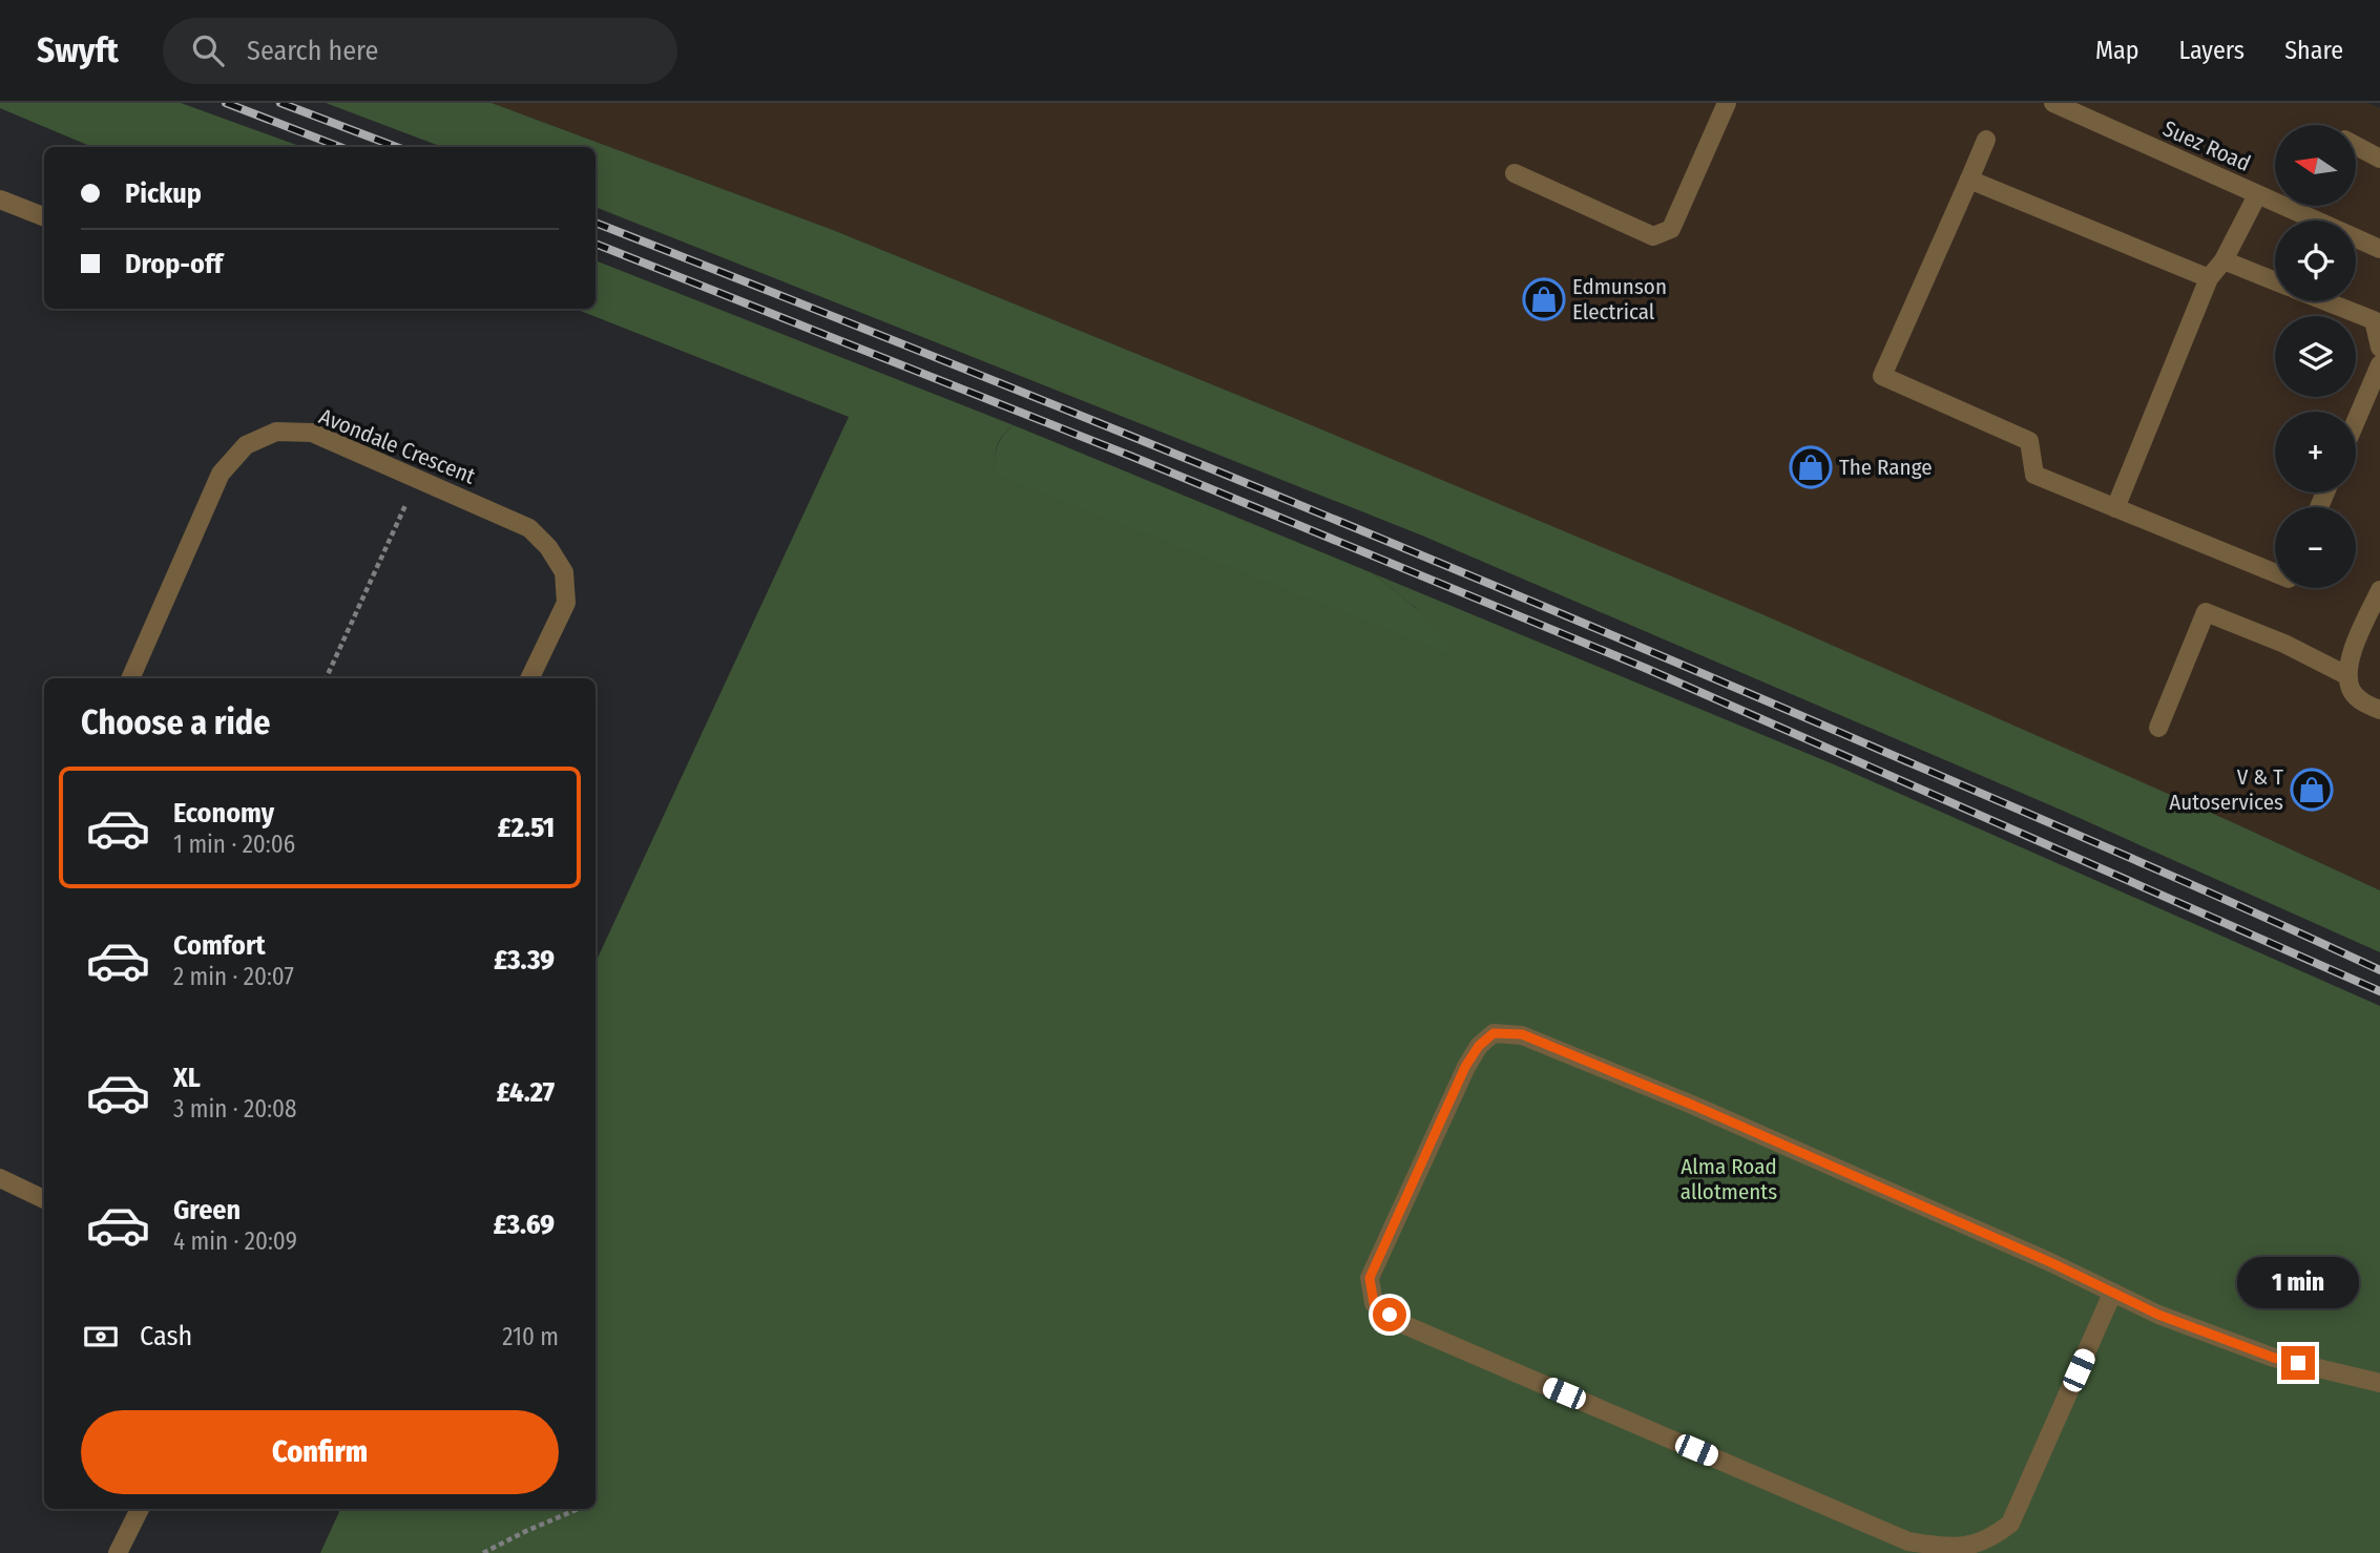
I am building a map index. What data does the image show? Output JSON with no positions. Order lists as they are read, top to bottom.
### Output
{
  "streets": {
    "street": ["Suez Road", "Avondale Crescent"]
  },
  "parks": ["Alma Road allotments"],
  "places": {
    "shop": ["Edmunson Electrical", "The Range", "V & T Autoservices"]
  },
  "north": "left",
  "page": {
    "header": "Swyft",
    "search": "Search here",
    "nav": ["Map", "Layers", "Share"],
    "map_buttons": ["+", "−"],
    "banner": ["Pickup", "Drop-off"],
    "heading": "Choose a ride",
    "list": [
      {
        "name": "Economy",
        "note": "1 min · 20:06",
        "value": "£2.51"
      },
      {
        "name": "Comfort",
        "note": "2 min · 20:07",
        "value": "£3.39"
      },
      {
        "name": "XL",
        "note": "3 min · 20:08",
        "value": "£4.27"
      },
      {
        "name": "Green",
        "note": "4 min · 20:09",
        "value": "£3.69"
      }
    ],
    "bubble": "1 min",
    "pay": ["Cash", "210 m"],
    "buttons": "Confirm"
  }
}
